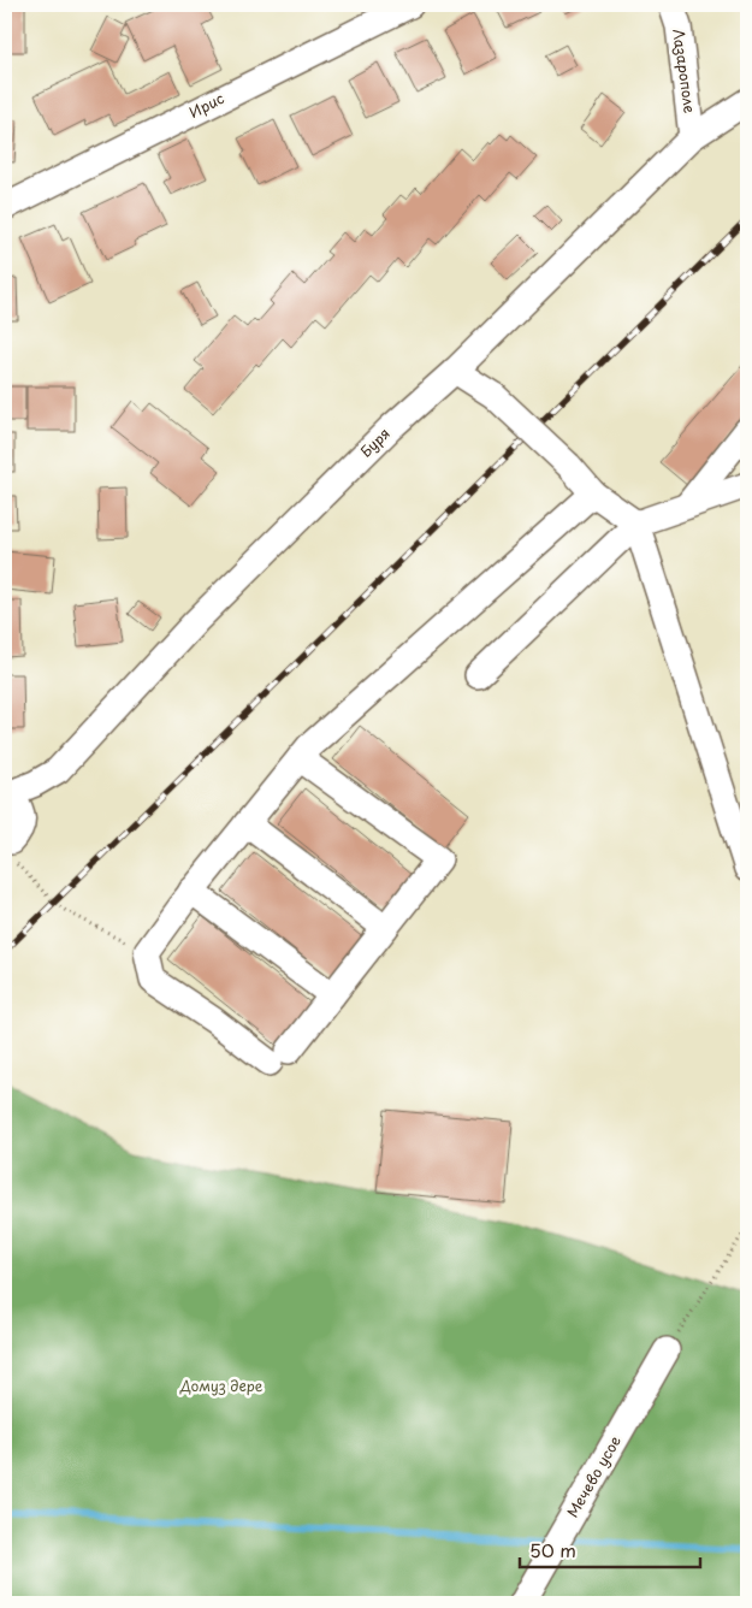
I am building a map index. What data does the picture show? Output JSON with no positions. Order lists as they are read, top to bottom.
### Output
{
  "streets": {
    "street": [
      "Лазарополе",
      "Ирис",
      "Буря",
      "Мечево усое"
    ]
  },
  "crossings": [
    ["Лазарополе", "Буря"]
  ],
  "parks": ["Домуз дере"],
  "scale_bar": "50 m"
}
